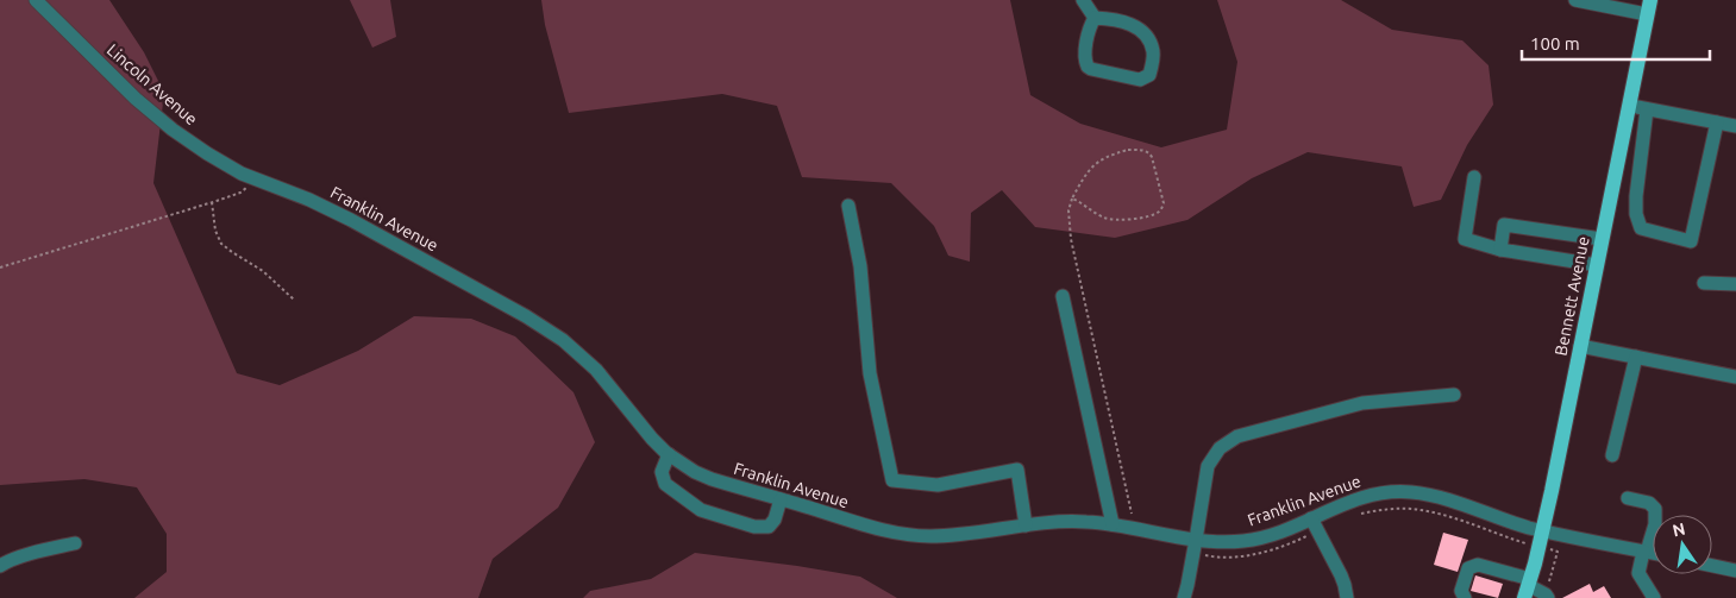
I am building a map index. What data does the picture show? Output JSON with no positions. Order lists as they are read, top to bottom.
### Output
{
  "streets": {
    "main road": ["Bennett Avenue"],
    "street": ["Lincoln Avenue", "Franklin Avenue"]
  },
  "crossings": [
    ["Lincoln Avenue", "Franklin Avenue"],
    ["Franklin Avenue", "Bennett Avenue"]
  ],
  "scale_bar": "100 m",
  "north": "top"
}
